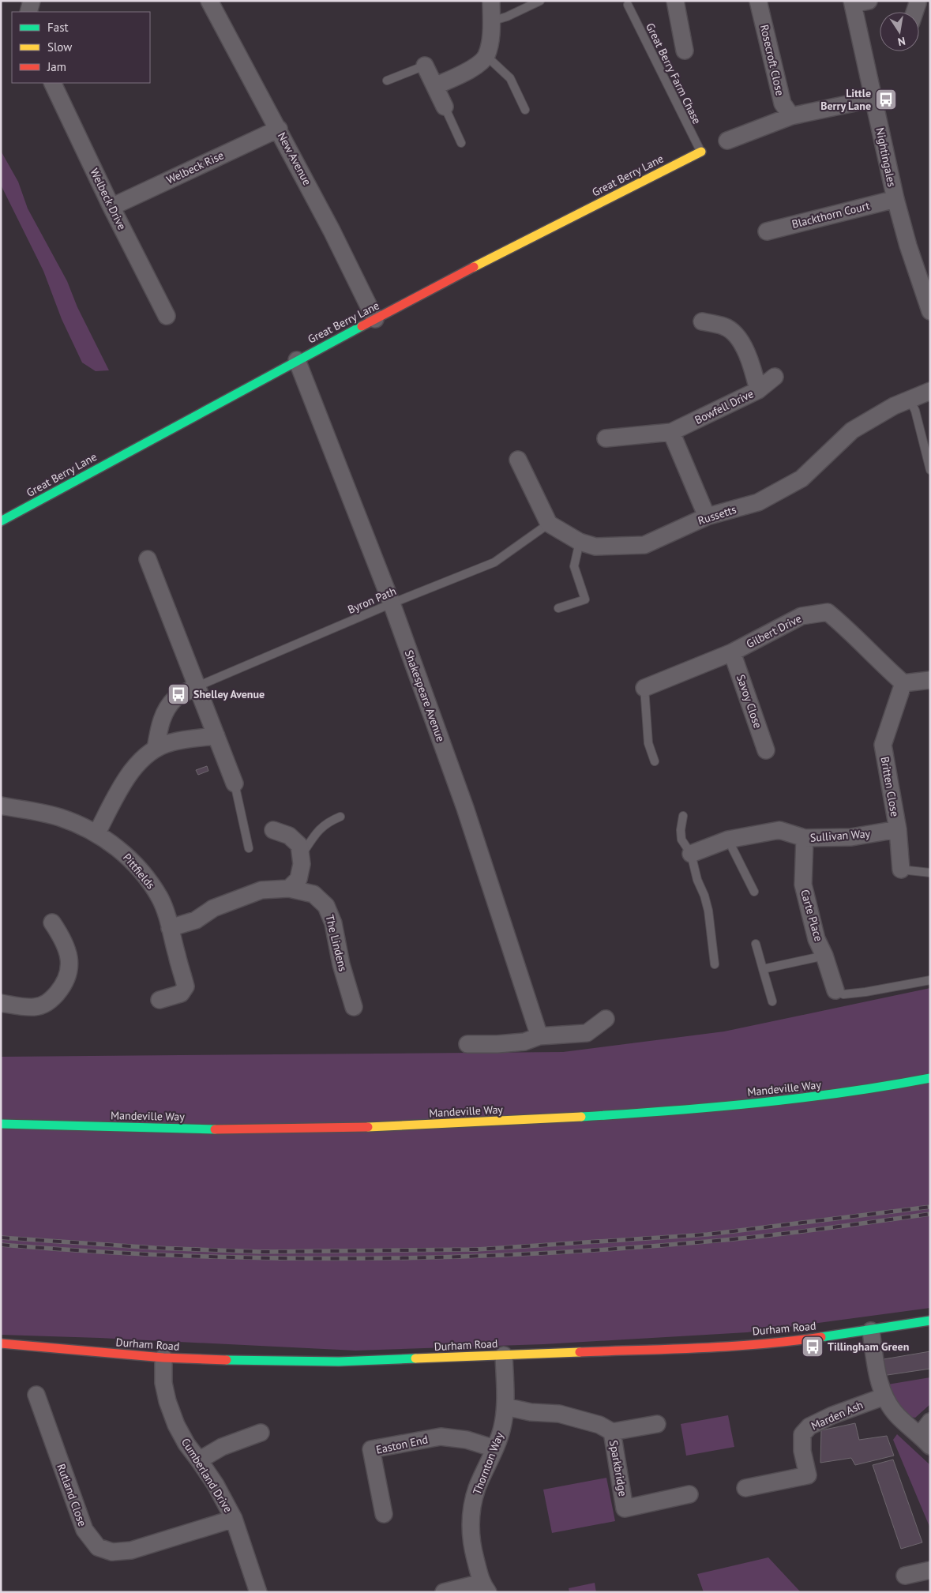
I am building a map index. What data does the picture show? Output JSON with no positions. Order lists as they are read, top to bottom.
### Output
{
  "streets": {
    "street": [
      "Rosecroft Close",
      "Nightingales",
      "New Avenue",
      "Welbeck Rise",
      "Great Berry Lane",
      "Welbeck Drive",
      "Blackthorn Court",
      "Bowfell Drive",
      "Russetts",
      "Gilbert Drive",
      "Shakespeare Avenue",
      "Savoy Close",
      "Britten Close",
      "Sullivan Way",
      "Pittfields",
      "Carte Place",
      "The Lindens",
      "Mandeville Way",
      "Durham Road",
      "Marden Ash",
      "Easton End",
      "Thornton Way",
      "Sparkbridge",
      "Cumberland Drive",
      "Rutland Close"
    ],
    "lane": ["Great Berry Farm Chase", "Byron Path"]
  },
  "crossings": [
    ["Great Berry Farm Chase", "Great Berry Lane"],
    ["Nightingales", "Blackthorn Court"],
    ["New Avenue", "Welbeck Rise"],
    ["New Avenue", "Great Berry Lane"],
    ["Welbeck Rise", "Welbeck Drive"],
    ["Great Berry Lane", "Shakespeare Avenue"],
    ["Russetts", "Byron Path"],
    ["Byron Path", "Shakespeare Avenue"],
    ["Gilbert Drive", "Savoy Close"],
    ["Gilbert Drive", "Britten Close"],
    ["Britten Close", "Sullivan Way"],
    ["Sullivan Way", "Carte Place"],
    ["Pittfields", "The Lindens"],
    ["Durham Road", "Thornton Way"],
    ["Durham Road", "Cumberland Drive"],
    ["Easton End", "Thornton Way"],
    ["Thornton Way", "Sparkbridge"],
    ["Cumberland Drive", "Rutland Close"]
  ],
  "places": {
    "bus stop": ["Little Berry Lane", "Shelley Avenue", "Tillingham Green"]
  },
  "legend": ["Fast", "Slow", "Jam"],
  "north": "bottom"
}
